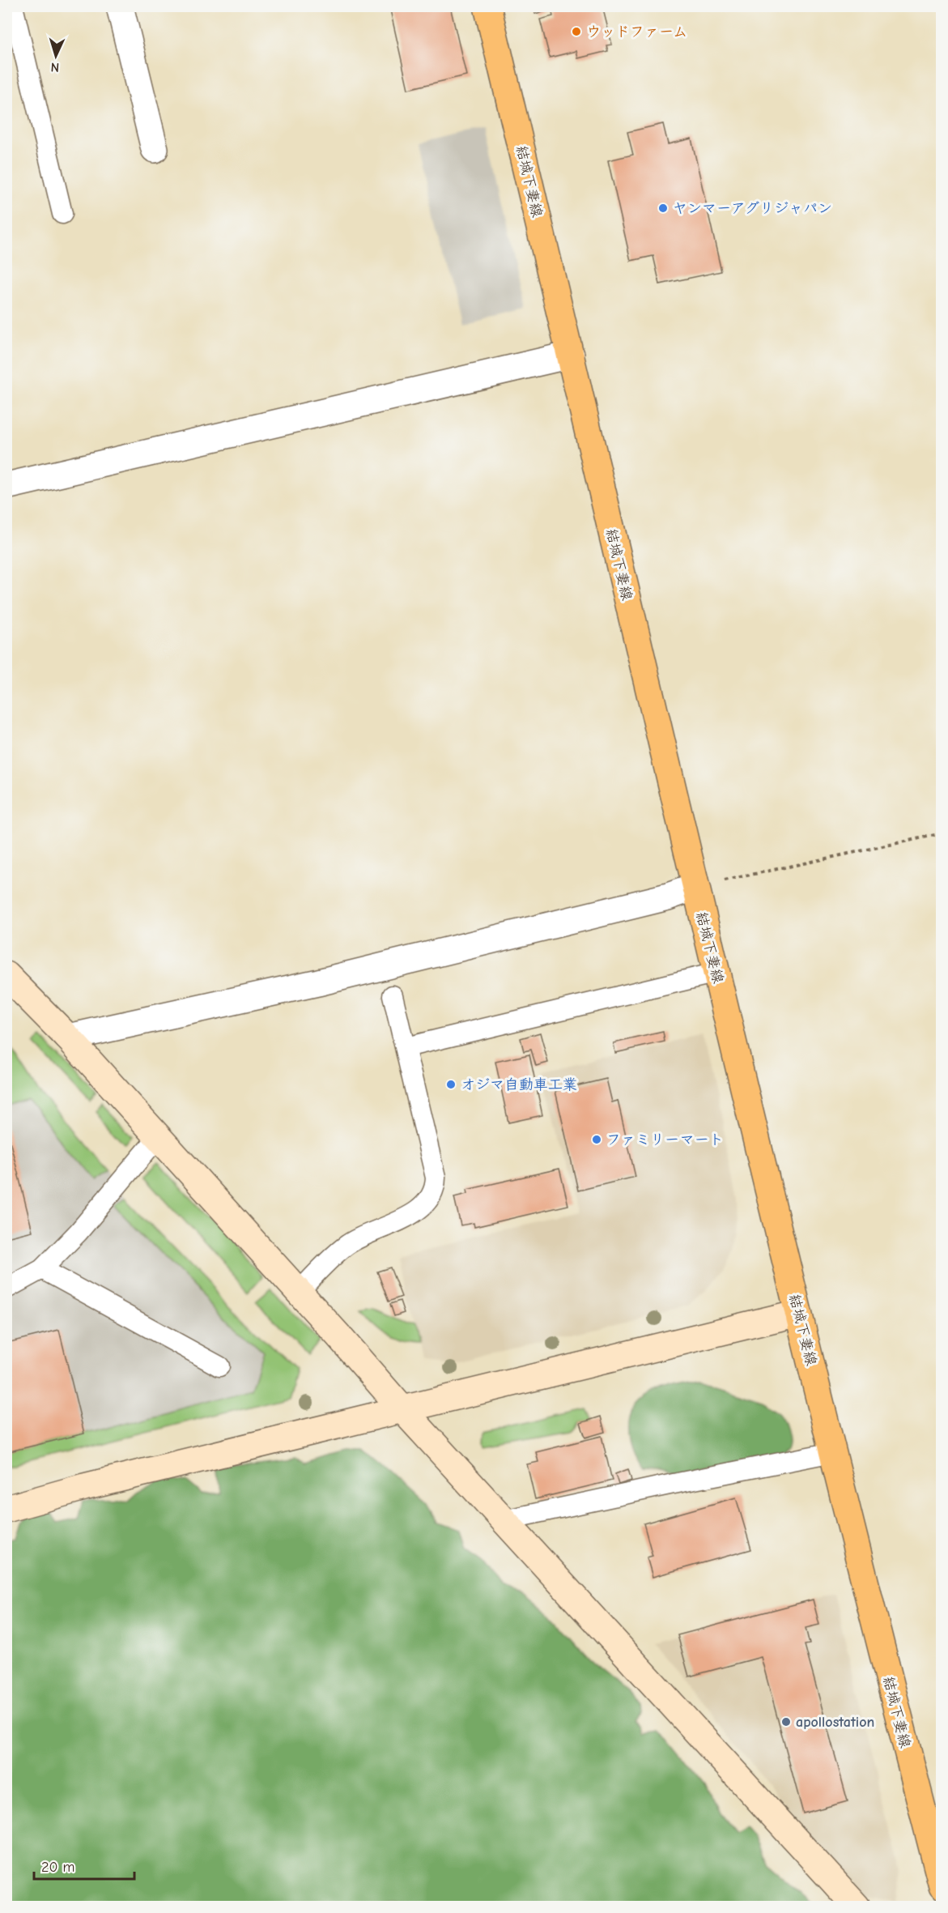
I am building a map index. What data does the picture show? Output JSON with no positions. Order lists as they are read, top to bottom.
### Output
{
  "streets": {
    "main road": ["結城下妻線"]
  },
  "places": [
    "ウッドファーム",
    "ヤンマーアグリジャパン",
    "オジマ自動車工業",
    "ファミリーマート",
    "apollostation"
  ],
  "scale_bar": "20 m",
  "north": "bottom"
}
